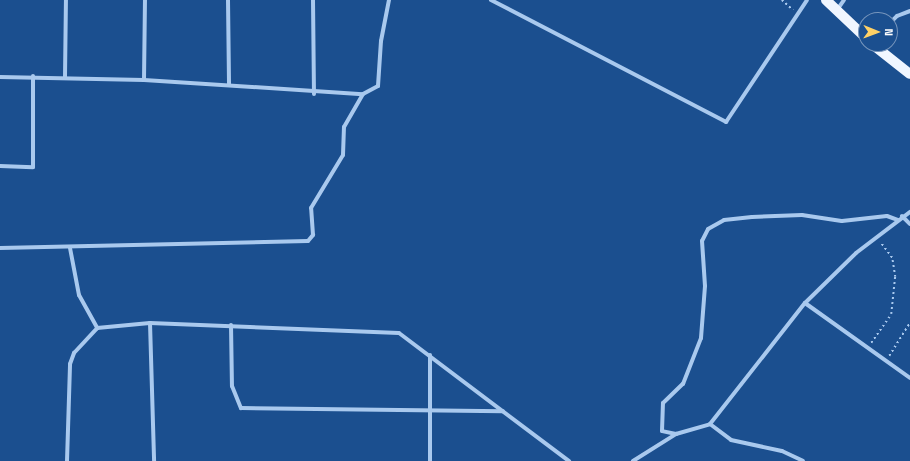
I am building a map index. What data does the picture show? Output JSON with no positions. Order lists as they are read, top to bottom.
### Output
{
  "north": "right"
}
